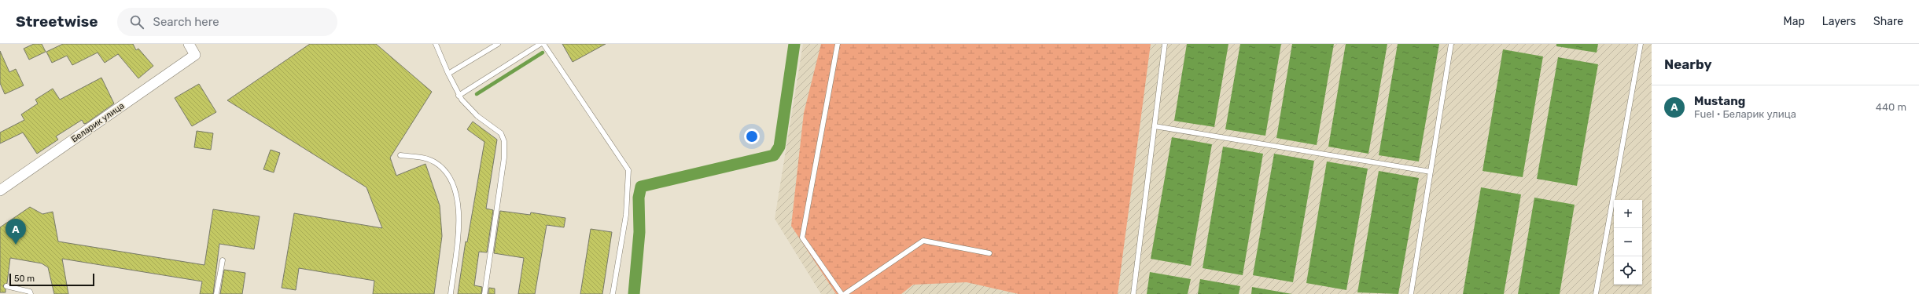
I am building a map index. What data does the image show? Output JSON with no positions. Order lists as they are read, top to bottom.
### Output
{
  "streets": {
    "street": ["Беларик улица"]
  },
  "scale_bar": "50 m",
  "page": {
    "header": "Streetwise",
    "search": "Search here",
    "nav": ["Map", "Layers", "Share"],
    "heading": "Nearby",
    "list": [
      {
        "mark": "A",
        "name": "Mustang",
        "note": "Fuel · Беларик улица",
        "value": "440 m"
      }
    ],
    "map_buttons": ["+", "−"],
    "pins": "A",
    "scale": "50 m"
  }
}
